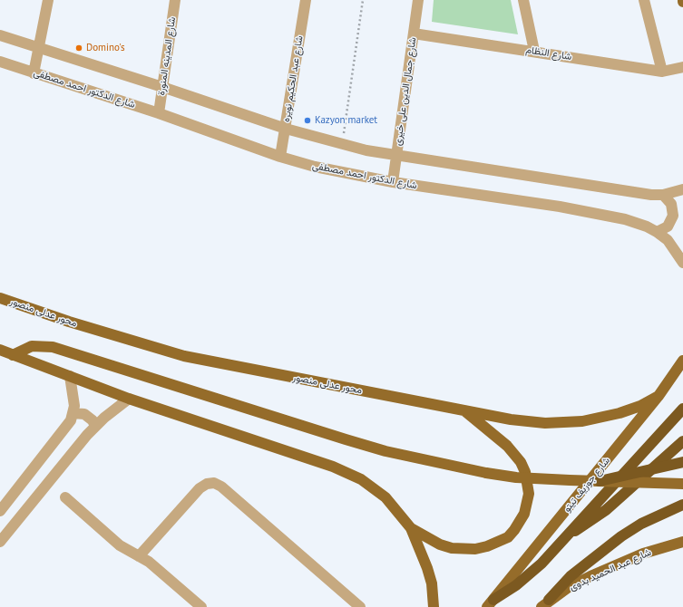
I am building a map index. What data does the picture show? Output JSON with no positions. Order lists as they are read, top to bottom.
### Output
{
  "streets": {
    "main road": ["محور عدلى منصور", "شارع جوزيف تيتو", "شارع عبد الحميد بدوى"],
    "street": [
      "شارع النظام",
      "شارع المدينه المنورة",
      "شارع عبد الحكيم نويره",
      "شارع الدكتور احمد مصطفى",
      "شارع جمال الدين على خيرى"
    ]
  },
  "crossings": [
    ["شارع النظام", "شارع جمال الدين على خيرى"],
    ["شارع المدينه المنورة", "شارع الدكتور احمد مصطفى"],
    ["شارع عبد الحكيم نويره", "شارع الدكتور احمد مصطفى"],
    ["شارع الدكتور احمد مصطفى", "شارع جمال الدين على خيرى"],
    ["محور عدلى منصور", "شارع جوزيف تيتو"]
  ],
  "places": ["Domino's", "Kazyon market"]
}
